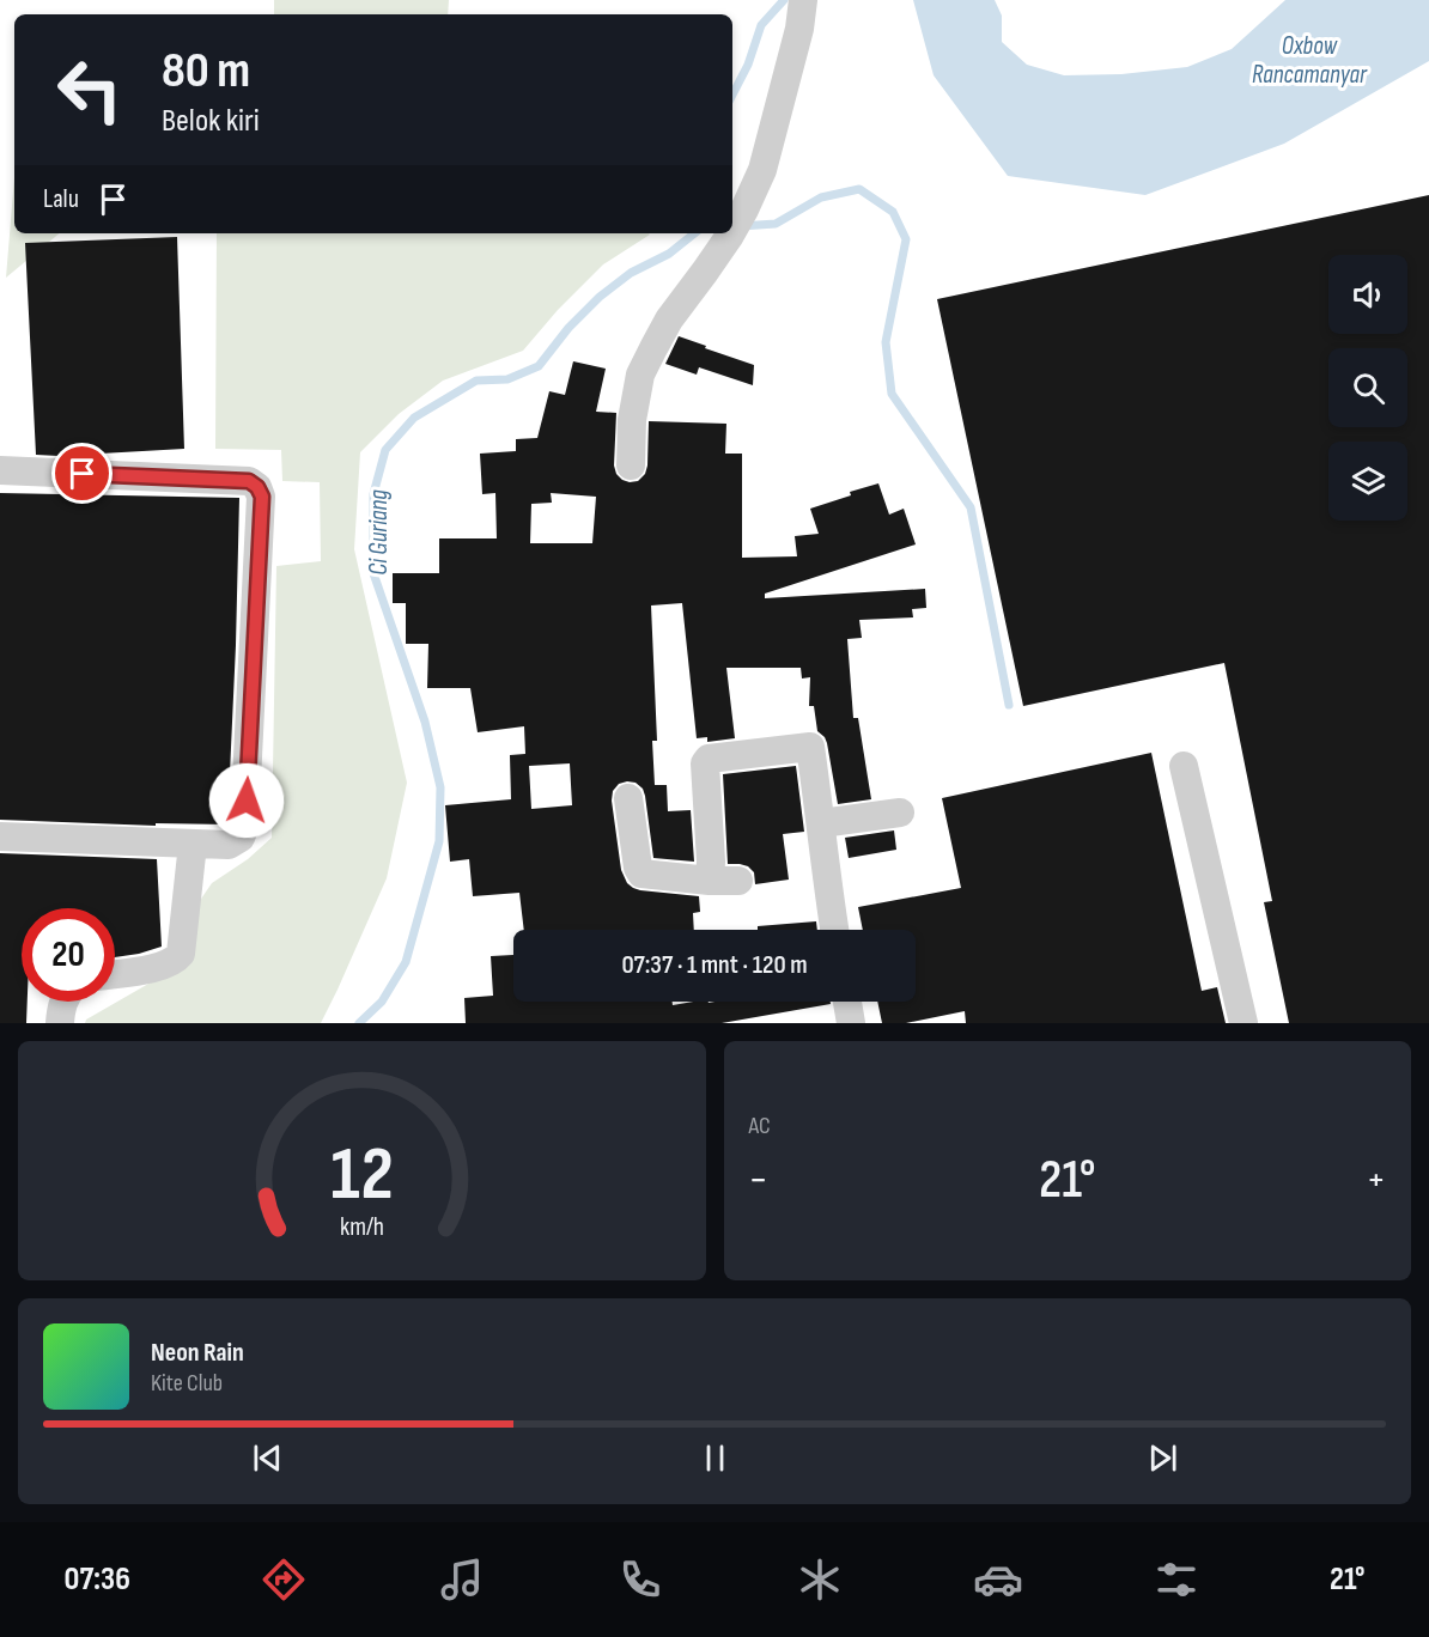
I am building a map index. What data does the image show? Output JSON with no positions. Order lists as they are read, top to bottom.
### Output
{
  "water": ["Oxbow Rancamanyar", "Ci Guriang"],
  "page": {
    "turn": ["80 m", "Belok kiri"],
    "then": "Lalu",
    "limit": "20",
    "trip": "07:37 · 1 mnt · 120 m",
    "tile": "AC",
    "heat": ["−", "21°", "+"],
    "song": ["Neon Rain", "Kite Club"],
    "tabs": ["07:36", "21°"],
    "gauge": ["12", "km/h"]
  }
}
